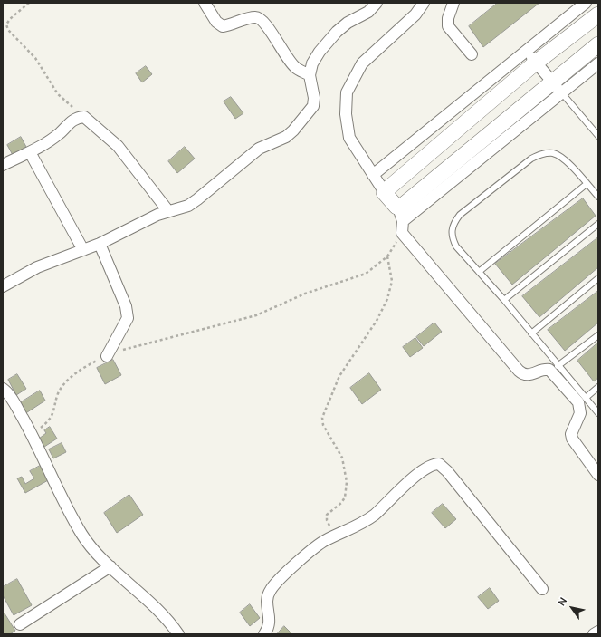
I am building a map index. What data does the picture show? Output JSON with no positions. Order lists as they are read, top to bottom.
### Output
{
  "north": "top left"
}
